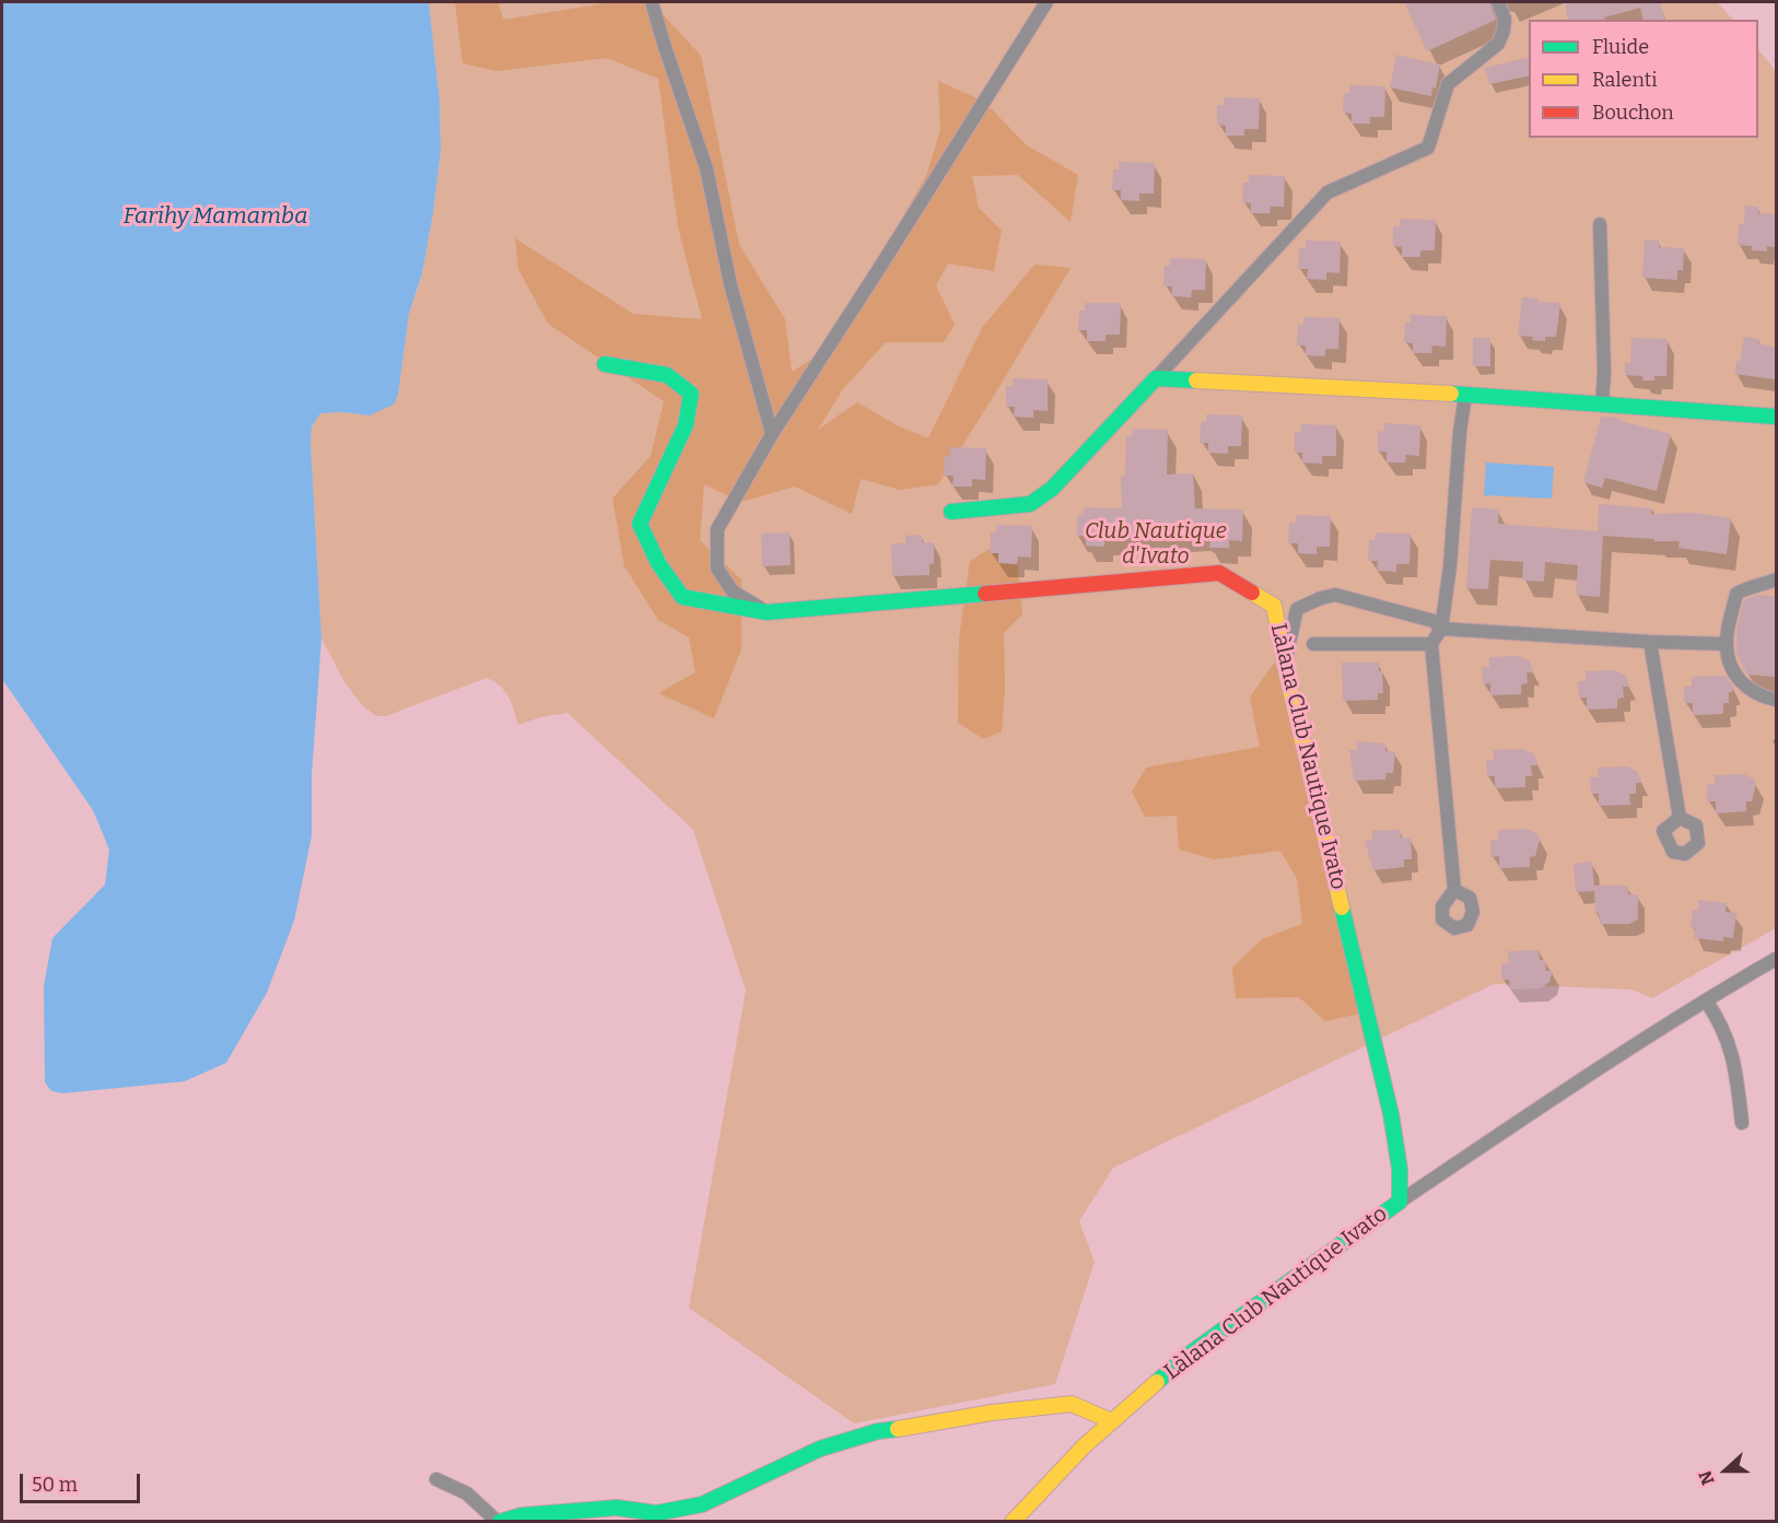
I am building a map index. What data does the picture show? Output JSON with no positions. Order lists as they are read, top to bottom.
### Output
{
  "streets": {
    "street": ["Làlana Club Nautique Ivato"]
  },
  "water": ["Farihy Mamamba"],
  "parks": ["Club Nautique d'Ivato"],
  "legend": ["Fluide", "Ralenti", "Bouchon"],
  "scale_bar": "50 m",
  "north": "left"
}
